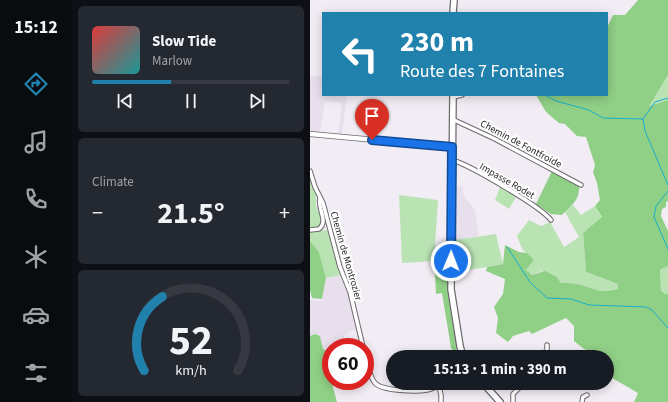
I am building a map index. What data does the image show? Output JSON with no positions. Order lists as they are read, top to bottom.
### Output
{
  "streets": {
    "street": ["Chemin de Fontfroide", "Impasse Rodet", "Chemin de Montrozier"]
  },
  "page": {
    "tabs": "15:12",
    "turn": ["230 m", "Route des 7 Fontaines"],
    "song": ["Slow Tide", "Marlow"],
    "tile": "Climate",
    "heat": ["−", "21.5°", "+"],
    "limit": "60",
    "trip": "15:13 · 1 min · 390 m",
    "gauge": ["52", "km/h"]
  }
}
